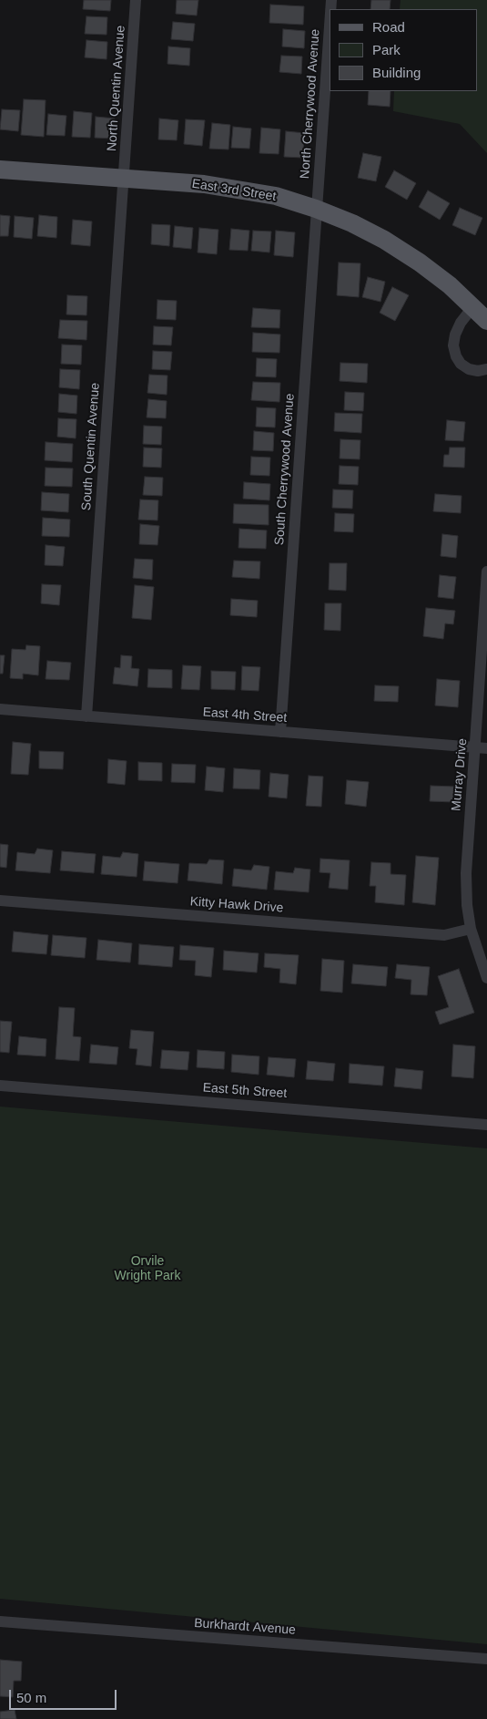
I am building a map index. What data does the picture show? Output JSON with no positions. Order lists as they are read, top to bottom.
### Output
{
  "streets": {
    "main road": ["East 3rd Street"],
    "street": [
      "North Quentin Avenue",
      "North Cherrywood Avenue",
      "South Quentin Avenue",
      "South Cherrywood Avenue",
      "East 4th Street",
      "Murray Drive",
      "Kitty Hawk Drive",
      "East 5th Street",
      "Burkhardt Avenue"
    ]
  },
  "crossings": [
    ["North Quentin Avenue", "East 3rd Street"],
    ["North Quentin Avenue", "South Quentin Avenue"],
    ["North Cherrywood Avenue", "East 3rd Street"],
    ["North Cherrywood Avenue", "South Cherrywood Avenue"],
    ["East 3rd Street", "South Quentin Avenue"],
    ["East 3rd Street", "South Cherrywood Avenue"],
    ["South Quentin Avenue", "East 4th Street"],
    ["South Cherrywood Avenue", "East 4th Street"],
    ["East 4th Street", "Murray Drive"],
    ["Murray Drive", "Kitty Hawk Drive"]
  ],
  "parks": ["Orvile Wright Park"],
  "legend": ["Road", "Park", "Building"],
  "scale_bar": "50 m"
}
